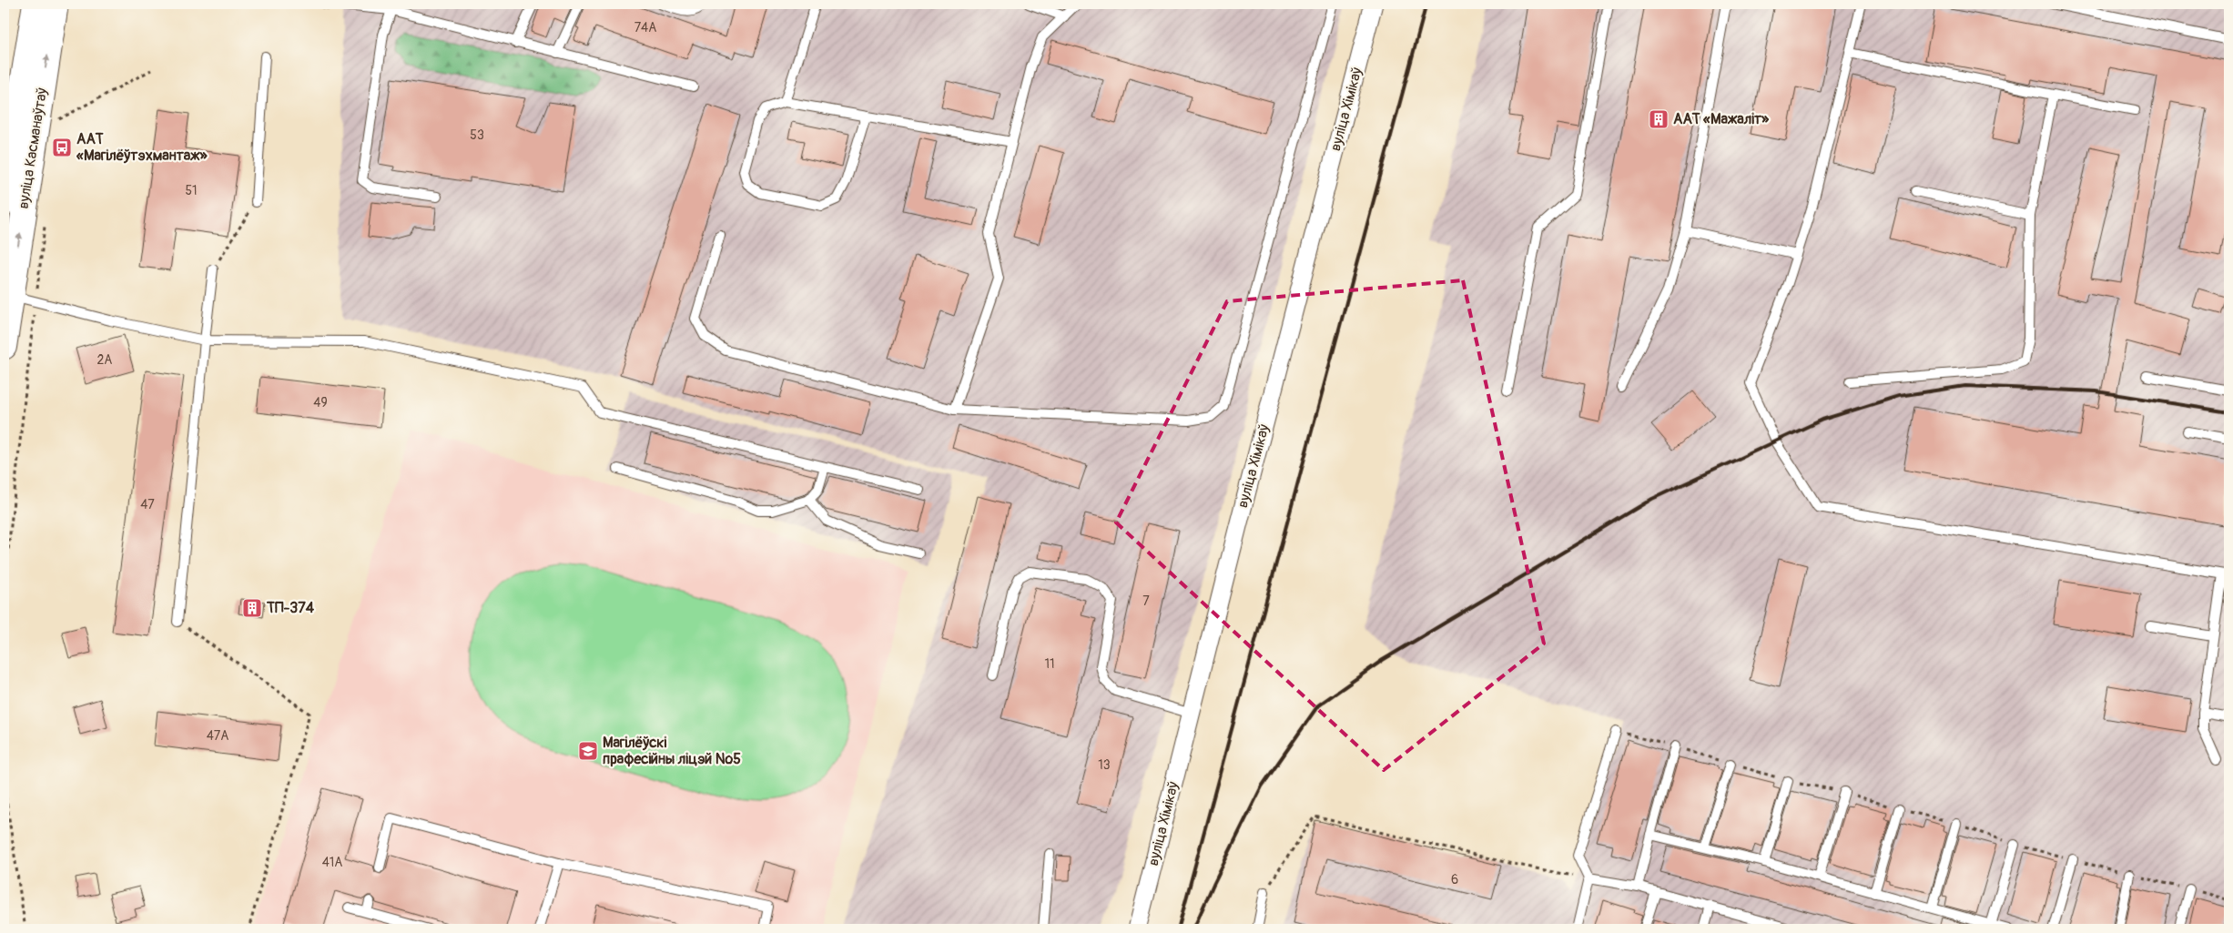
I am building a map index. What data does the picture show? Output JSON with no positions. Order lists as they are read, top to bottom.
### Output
{
  "streets": {
    "main road": ["вуліца Касманаўтаў"],
    "street": ["вуліца Хімікаў"]
  },
  "places": {
    "building": ["ААТ «Мажаліт»", "ТП-374"],
    "bus stop": ["ААТ «Магілёўтэхмантаж»"],
    "school or university": ["Магілёўскі прафесійны ліцэй №5"]
  },
  "house_numbers": [
    "74А",
    "53",
    "51",
    "2А",
    "49",
    "47",
    "7",
    "11",
    "47А",
    "13",
    "41А",
    "6"
  ]
}
